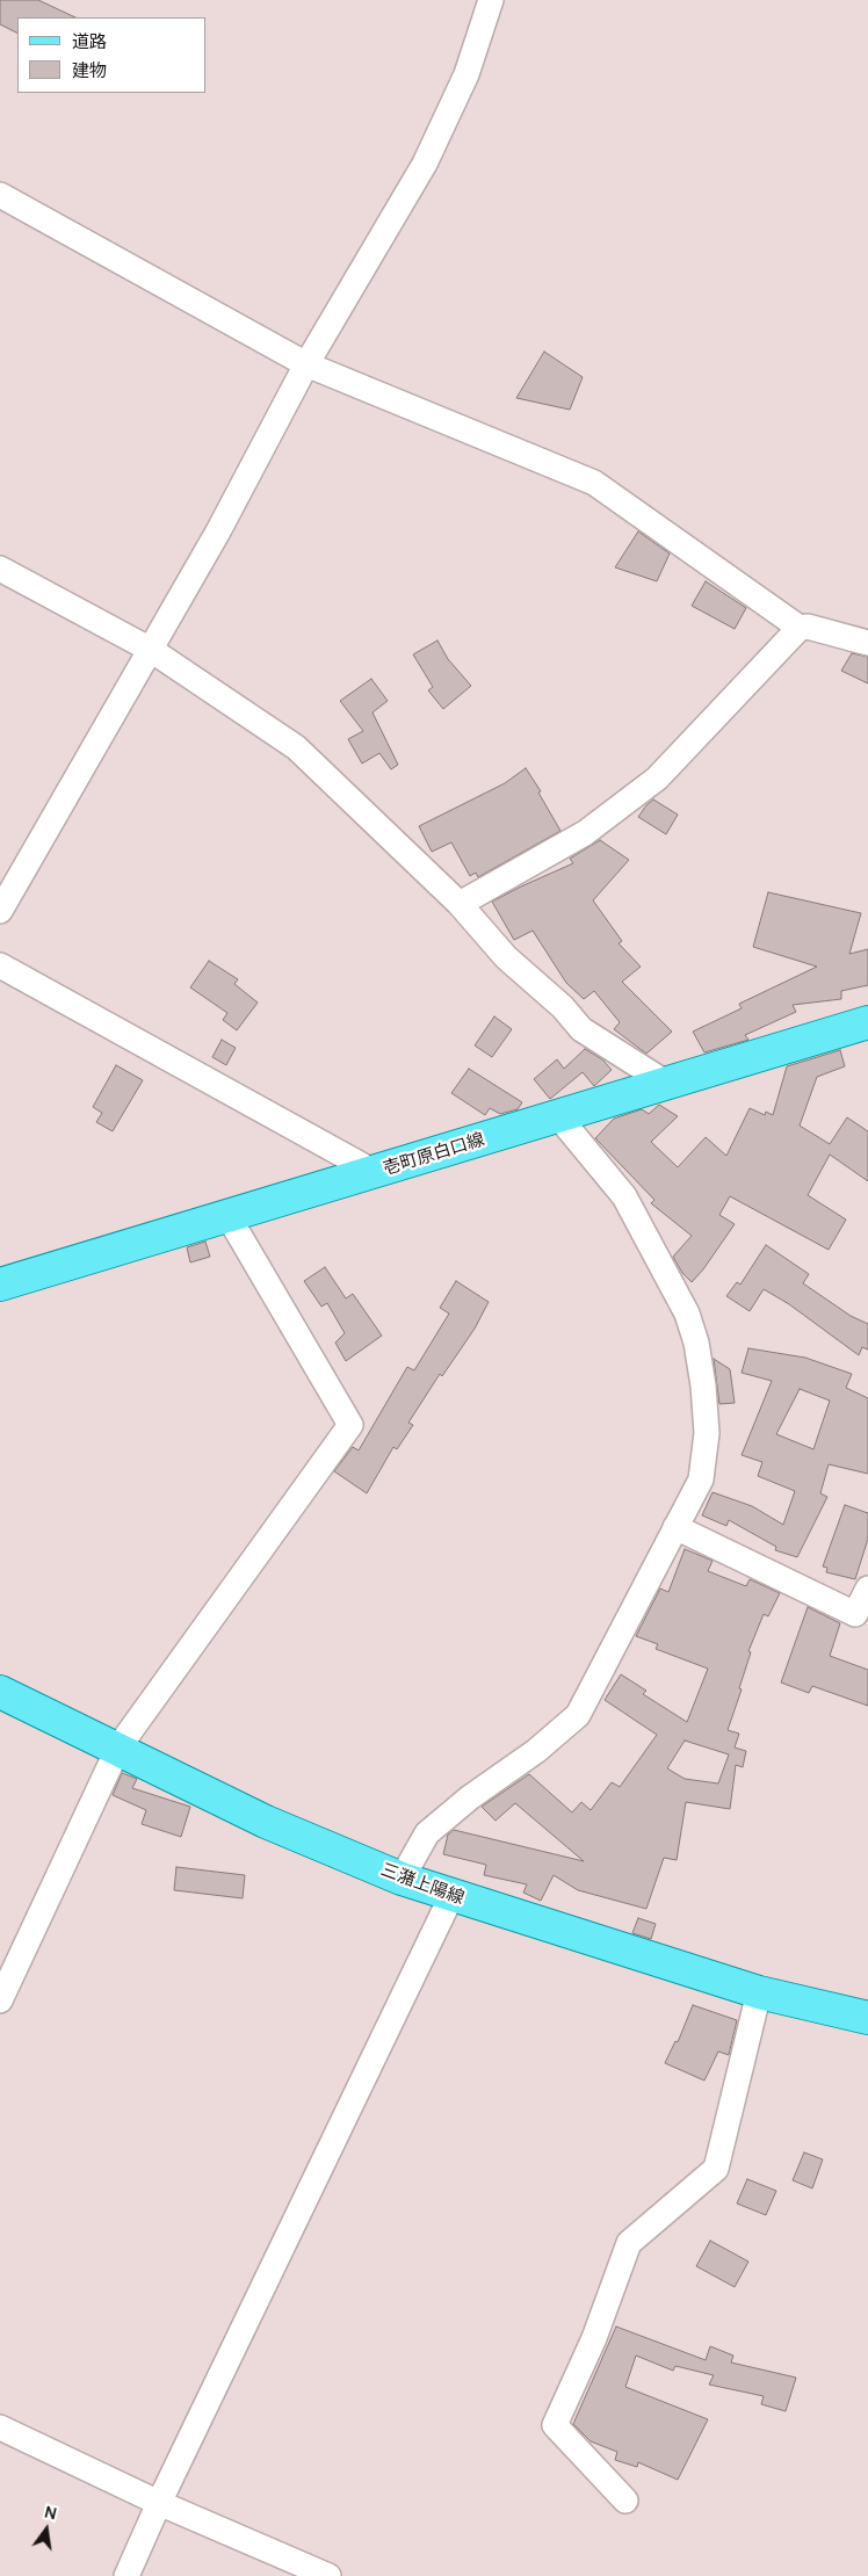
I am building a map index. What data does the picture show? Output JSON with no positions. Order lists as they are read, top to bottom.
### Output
{
  "streets": {
    "main road": ["壱町原白口線", "三潴上陽線"]
  },
  "legend": ["道路", "建物"],
  "north": "top"
}
